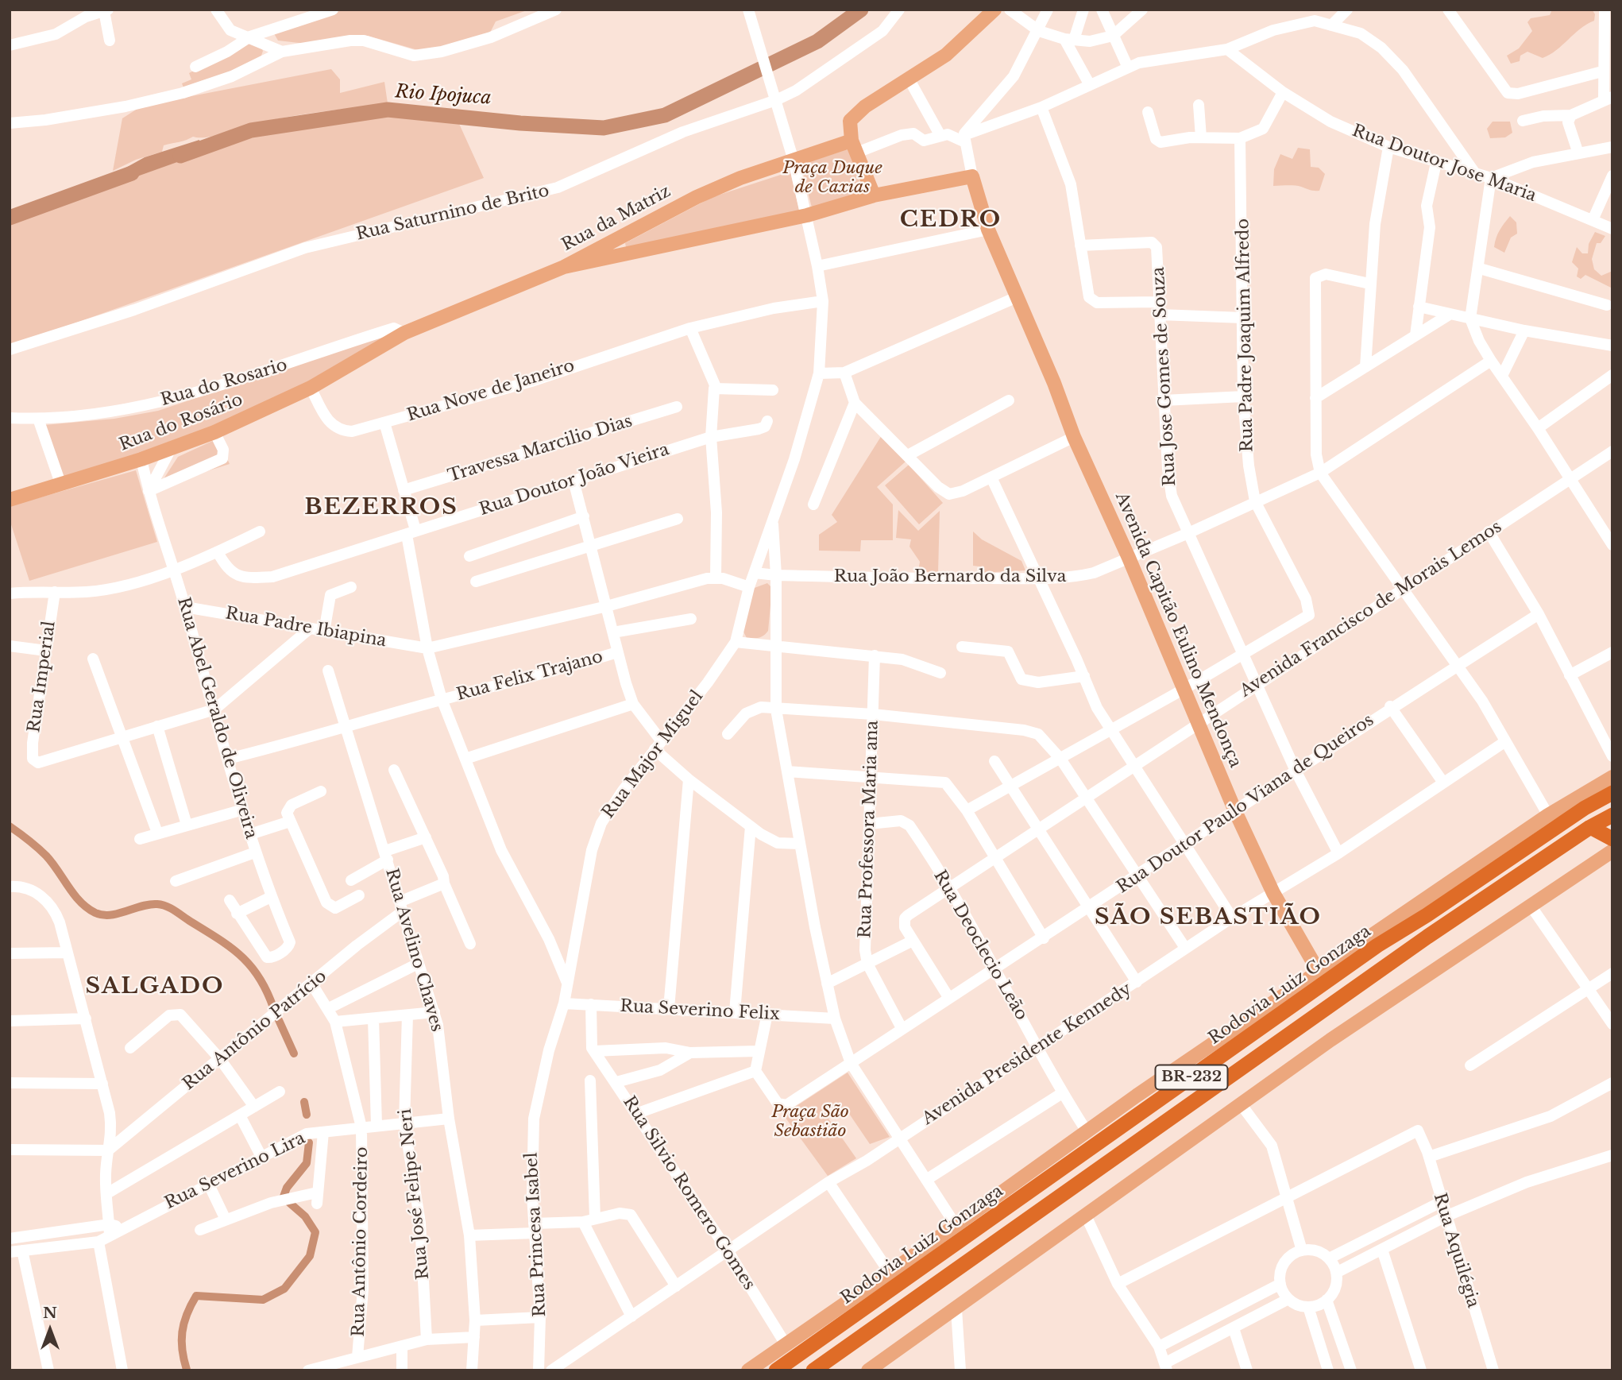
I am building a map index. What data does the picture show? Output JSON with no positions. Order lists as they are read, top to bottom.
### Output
{
  "streets": {
    "highway": ["Rodovia Luiz Gonzaga", "BR-232"],
    "main road": ["Rua da Matriz", "Rua do Rosário", "Avenida Capitão Eulino Mendonça"],
    "street": [
      "Rua Doutor Jose Maria",
      "Rua Saturnino de Brito",
      "Rua Padre Joaquim Alfredo",
      "Rua Jose Gomes de Souza",
      "Rua do Rosario",
      "Rua Nove de Janeiro",
      "Travessa Marcilio Dias",
      "Rua Doutor João Vieira",
      "Rua João Bernardo da Silva",
      "Avenida Francisco de Morais Lemos",
      "Rua Padre Ibiapina",
      "Rua Felix Trajano",
      "Rua Imperial",
      "Rua Abel Geraldo de Oliveira",
      "Rua Major Miguel",
      "Rua Doutor Paulo Viana de Queiros",
      "Rua Professora Maria ana",
      "Rua Deoclecio Leão",
      "Rua Avelino Chaves",
      "Rua Severino Felix",
      "Rua Antônio Patrício",
      "Avenida Presidente Kennedy",
      "Rua Severino Lira",
      "Rua Silvio Romero Gomes",
      "Rua José Felipe Neri",
      "Rua Princesa Isabel",
      "Rua Antônio Cordeiro",
      "Rua Aquilégia"
    ]
  },
  "crossings": [
    ["Rua da Matriz", "Rua do Rosário"],
    ["Rua da Matriz", "Avenida Capitão Eulino Mendonça"],
    ["Rua da Matriz", "Rua Major Miguel"],
    ["Rua Padre Joaquim Alfredo", "Rua Jose Gomes de Souza"],
    ["Rua Padre Joaquim Alfredo", "Rua João Bernardo da Silva"],
    ["Rua Jose Gomes de Souza", "Rua João Bernardo da Silva"],
    ["Rua Jose Gomes de Souza", "Avenida Francisco de Morais Lemos"],
    ["Rua Jose Gomes de Souza", "Rua Doutor Paulo Viana de Queiros"],
    ["Rua Jose Gomes de Souza", "Avenida Presidente Kennedy"],
    ["Rua do Rosario", "Rua do Rosário"],
    ["Rua Nove de Janeiro", "Rua do Rosário"],
    ["Rua Nove de Janeiro", "Rua Major Miguel"],
    ["Rua do Rosário", "Rua Abel Geraldo de Oliveira"],
    ["Rua João Bernardo da Silva", "Avenida Capitão Eulino Mendonça"],
    ["Rua João Bernardo da Silva", "Rua Major Miguel"],
    ["Avenida Francisco de Morais Lemos", "Avenida Capitão Eulino Mendonça"],
    ["Avenida Francisco de Morais Lemos", "Rua Deoclecio Leão"],
    ["Rua Padre Ibiapina", "Rua Abel Geraldo de Oliveira"],
    ["Avenida Capitão Eulino Mendonça", "Rua Doutor Paulo Viana de Queiros"],
    ["Avenida Capitão Eulino Mendonça", "Avenida Presidente Kennedy"],
    ["Avenida Capitão Eulino Mendonça", "BR-232"],
    ["Rua Felix Trajano", "Rua Abel Geraldo de Oliveira"],
    ["Rua Felix Trajano", "Rua Avelino Chaves"],
    ["Rua Major Miguel", "Rua Severino Felix"],
    ["Rua Major Miguel", "Rua Princesa Isabel"],
    ["Rua Doutor Paulo Viana de Queiros", "Rua Professora Maria ana"],
    ["Rua Doutor Paulo Viana de Queiros", "Rua Deoclecio Leão"],
    ["Rua Professora Maria ana", "Rua Deoclecio Leão"],
    ["Rua Deoclecio Leão", "Avenida Presidente Kennedy"],
    ["Rua Deoclecio Leão", "BR-232"],
    ["Rua Avelino Chaves", "Rua Antônio Patrício"],
    ["Rua Avelino Chaves", "Rua Severino Lira"],
    ["Rua Severino Felix", "Rua Princesa Isabel"],
    ["Rua Antônio Patrício", "Rua Antônio Cordeiro"],
    ["Avenida Presidente Kennedy", "Rua Silvio Romero Gomes"],
    ["BR-232", "Rua Silvio Romero Gomes"],
    ["Rua Severino Lira", "Rua José Felipe Neri"],
    ["Rua Severino Lira", "Rua Antônio Cordeiro"]
  ],
  "districts": [
    "CEDRO",
    "BEZERROS",
    "SÃO SEBASTIÃO",
    "SALGADO"
  ],
  "water": ["Rio Ipojuca"],
  "parks": ["Praça Duque de Caxias", "Praça São Sebastião"],
  "north": "top"
}
